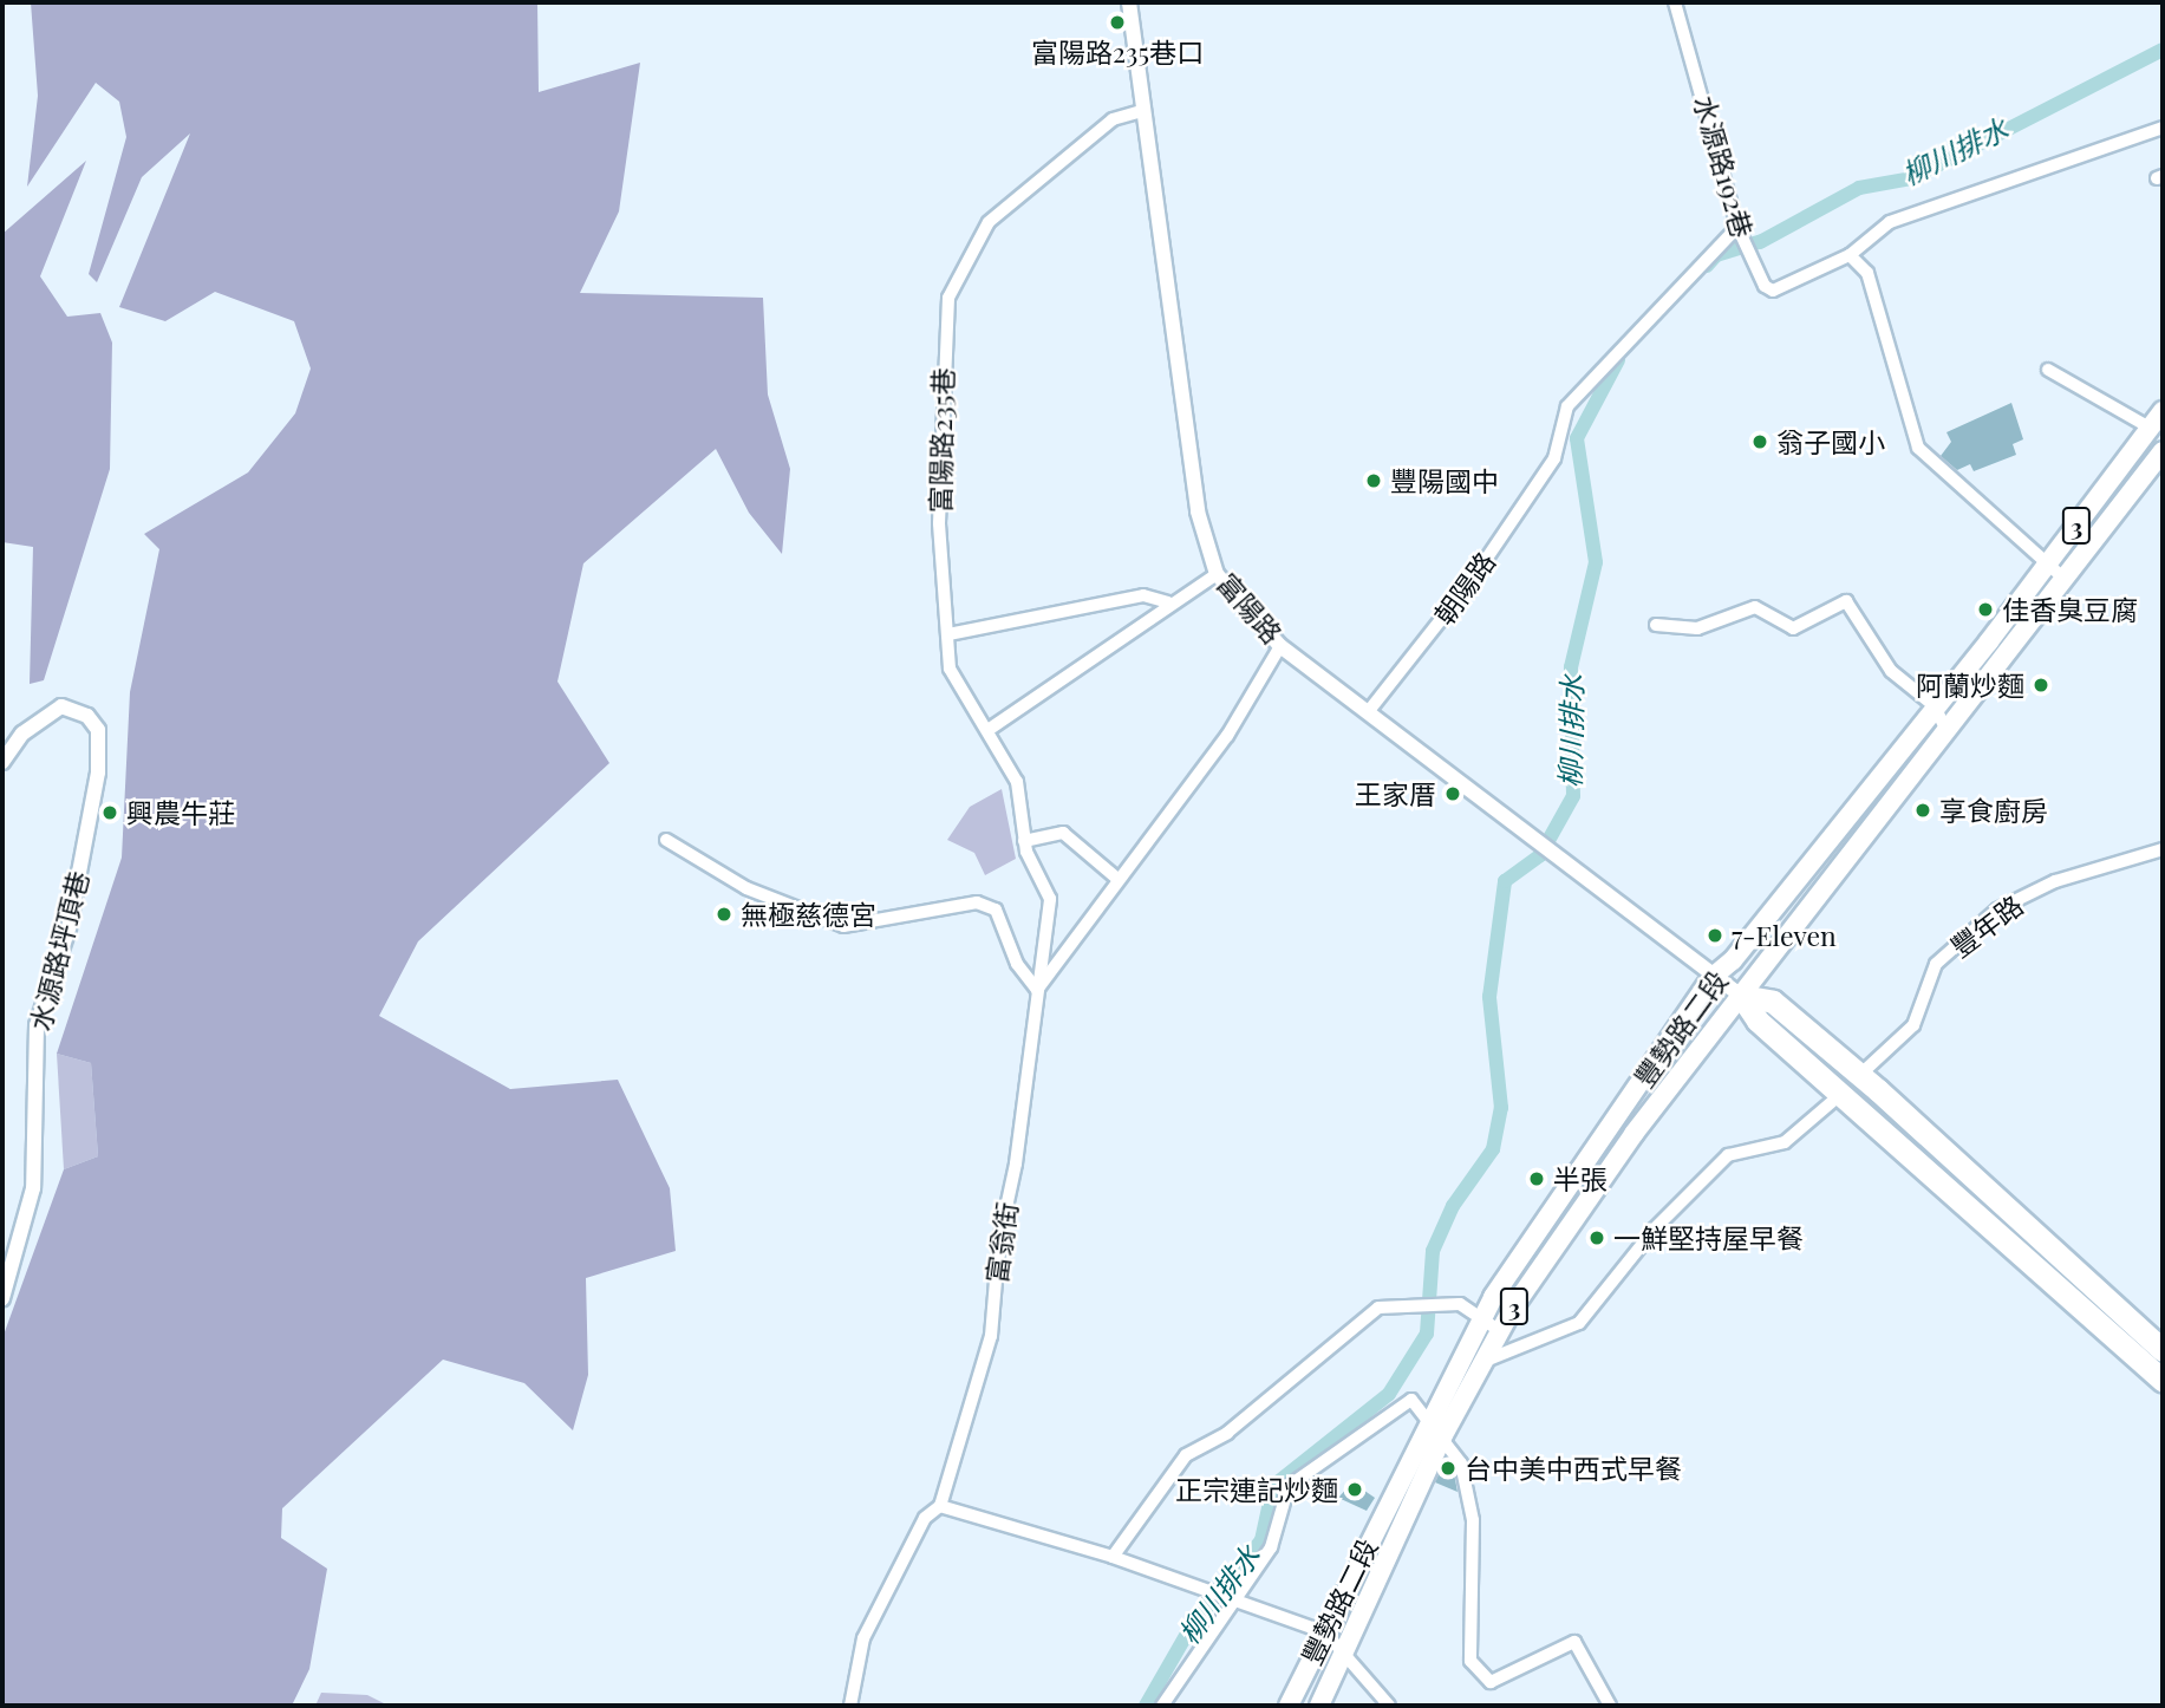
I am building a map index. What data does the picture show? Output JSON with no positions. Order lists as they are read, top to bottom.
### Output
{
  "streets": {
    "main road": ["3", "豐勢路二段"],
    "street": [
      "水源路192巷",
      "富陽路235巷",
      "朝陽路",
      "富陽路",
      "豐年路",
      "水源路坪頂巷",
      "富翁街"
    ]
  },
  "crossings": [
    ["水源路192巷", "朝陽路"],
    ["富陽路235巷", "富陽路"],
    ["富陽路235巷", "富翁街"],
    ["朝陽路", "富陽路"],
    ["富陽路", "豐勢路二段"],
    ["富陽路", "富翁街"]
  ],
  "water": ["柳川排水"],
  "places": [
    "富陽路235巷口",
    "翁子國小",
    "豐陽國中",
    "佳香臭豆腐",
    "阿蘭炒麵",
    "王家厝",
    "享食廚房",
    "興農牛莊",
    "無極慈德宮",
    "7-Eleven",
    "半張",
    "一鮮堅持屋早餐",
    "台中美中西式早餐",
    "正宗連記炒麵"
  ]
}
